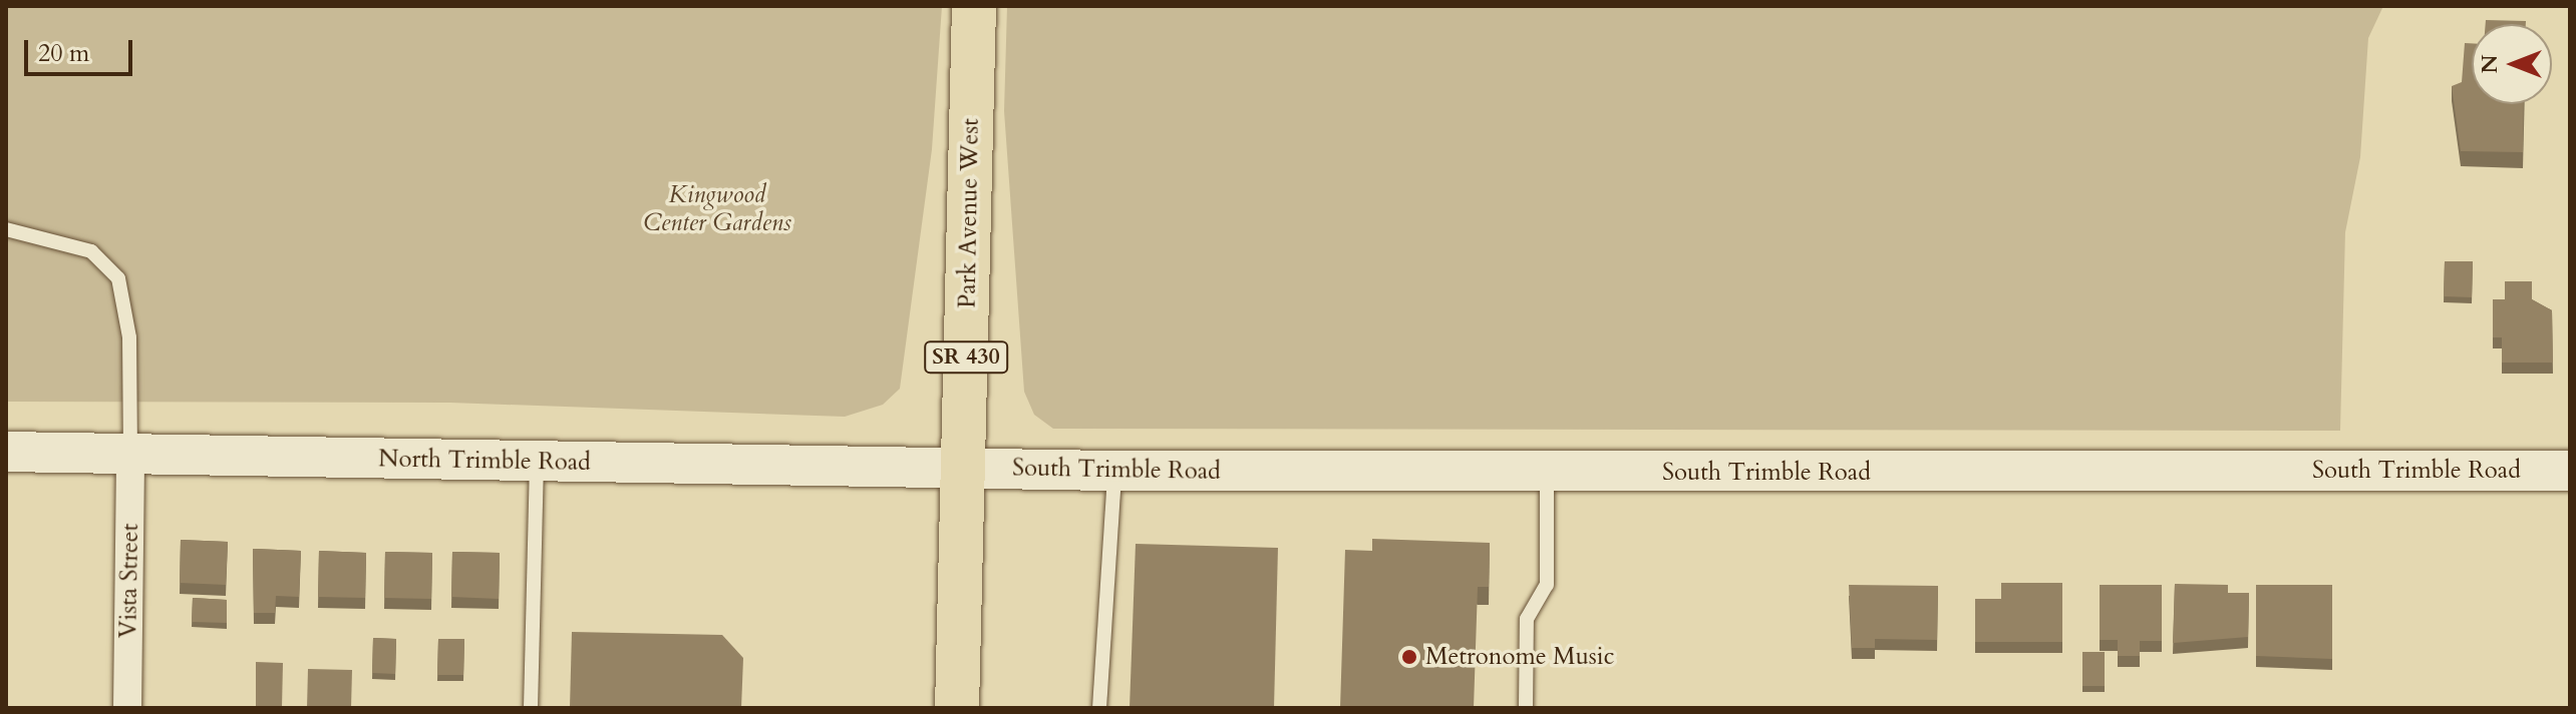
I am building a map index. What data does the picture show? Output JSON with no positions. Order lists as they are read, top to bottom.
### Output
{
  "streets": {
    "main road": [
      "Park Avenue West",
      "SR 430",
      "North Trimble Road",
      "South Trimble Road"
    ],
    "street": ["Vista Street"]
  },
  "crossings": [
    ["Park Avenue West", "North Trimble Road"],
    ["Park Avenue West", "South Trimble Road"],
    ["North Trimble Road", "South Trimble Road"],
    ["North Trimble Road", "Vista Street"]
  ],
  "parks": ["Kingwood Center Gardens"],
  "places": ["Metronome Music"],
  "scale_bar": "20 m",
  "north": "left"
}
